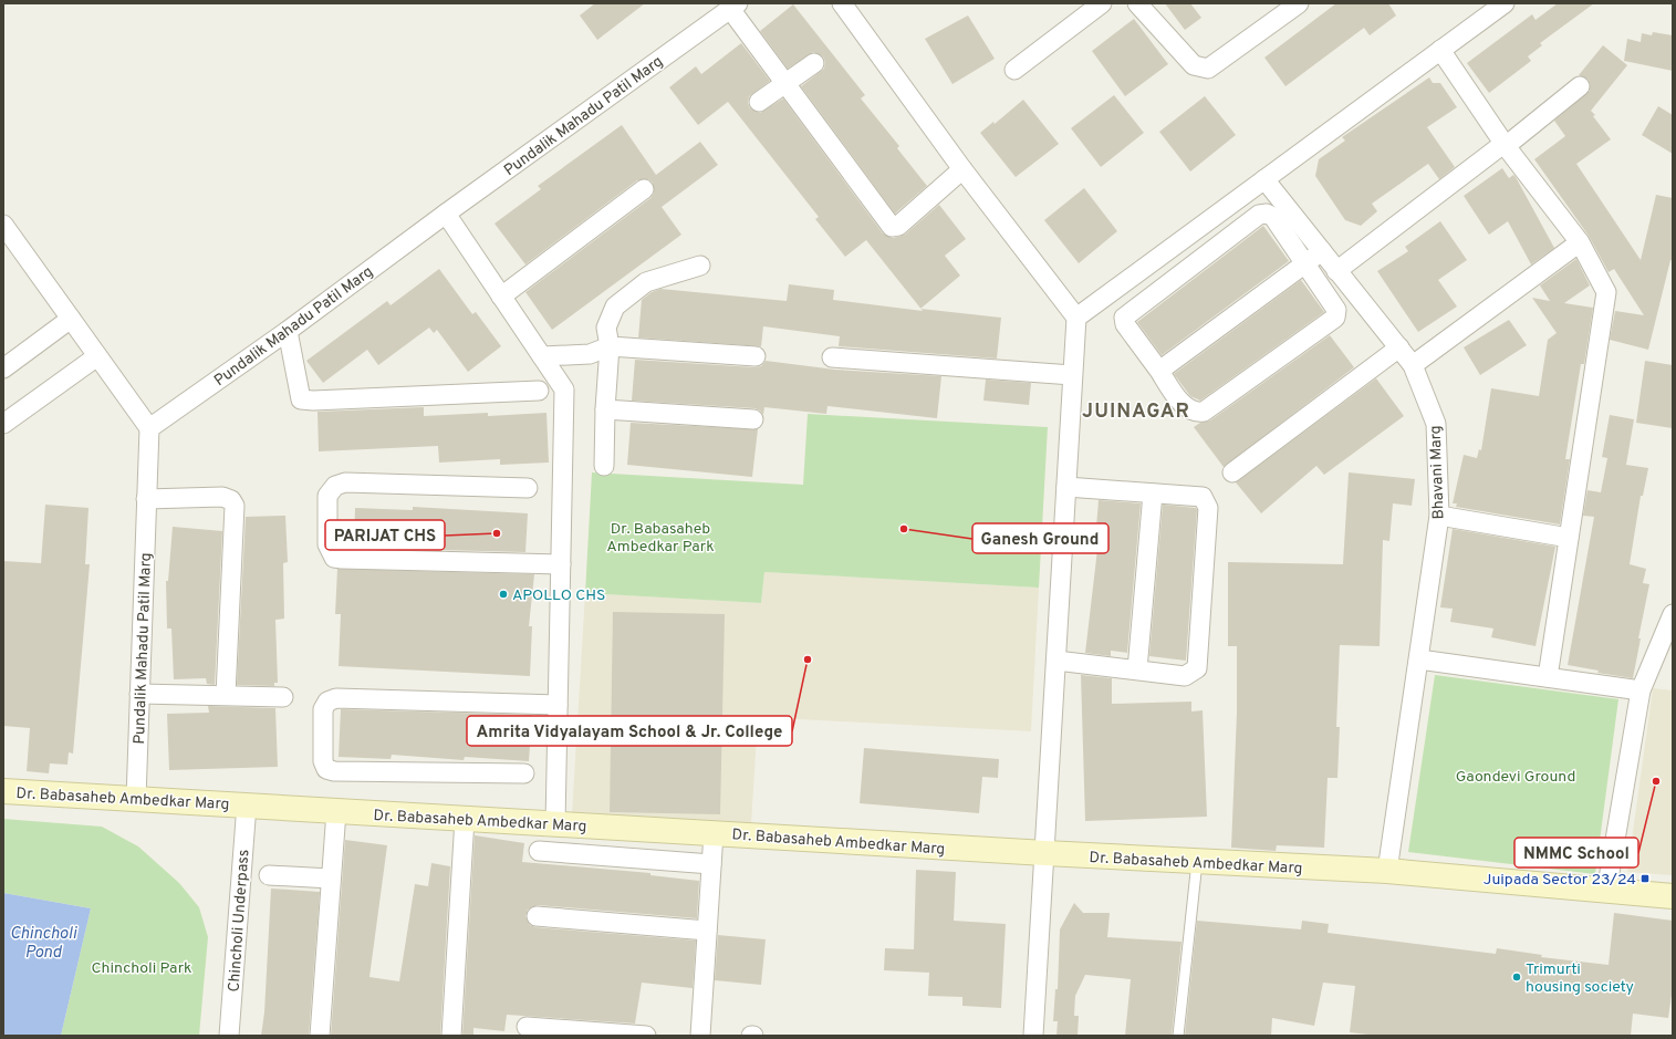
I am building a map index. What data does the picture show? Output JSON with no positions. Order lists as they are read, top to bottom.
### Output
{
  "streets": {
    "main road": ["Dr. Babasaheb Ambedkar Marg"],
    "street": ["Pundalik Mahadu Patil Marg", "Bhavani Marg", "Chincholi Underpass"]
  },
  "crossings": [
    ["Pundalik Mahadu Patil Marg", "Dr. Babasaheb Ambedkar Marg"],
    ["Bhavani Marg", "Dr. Babasaheb Ambedkar Marg"],
    ["Dr. Babasaheb Ambedkar Marg", "Chincholi Underpass"]
  ],
  "districts": ["JUINAGAR"],
  "water": ["Chincholi Pond"],
  "parks": ["Dr. Babasaheb Ambedkar Park", "Gaondevi Ground", "Chincholi Park"],
  "places": {
    "other": [
      "Ganesh Ground",
      "PARIJAT CHS",
      "APOLLO CHS",
      "Amrita Vidyalayam School & Jr. College",
      "NMMC School",
      "Trimurti housing society"
    ],
    "transit": ["Juipada Sector 23/24"]
  }
}
